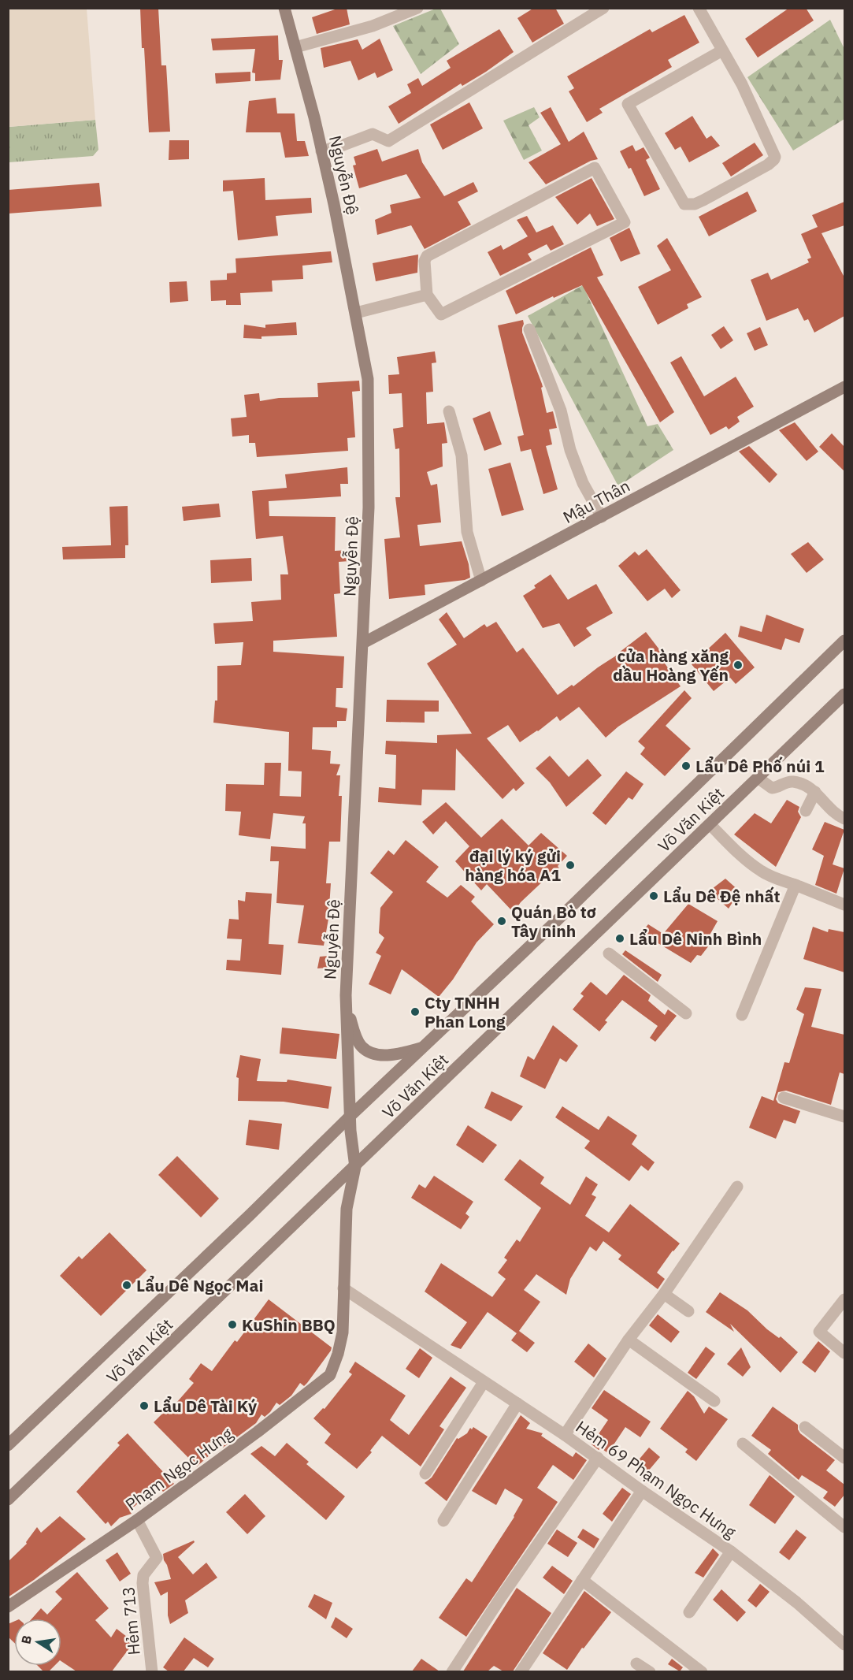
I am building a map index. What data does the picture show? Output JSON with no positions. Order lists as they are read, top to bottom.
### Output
{
  "streets": {
    "street": [
      "Nguyễn Đệ",
      "Mậu Thân",
      "Võ Văn Kiệt",
      "Phạm Ngọc Hưng",
      "Hẻm 69 Phạm Ngọc Hưng",
      "Hẻm 713"
    ]
  },
  "crossings": [
    ["Nguyễn Đệ", "Mậu Thân"],
    ["Nguyễn Đệ", "Võ Văn Kiệt"],
    ["Nguyễn Đệ", "Phạm Ngọc Hưng"],
    ["Võ Văn Kiệt", "Phạm Ngọc Hưng"],
    ["Phạm Ngọc Hưng", "Hẻm 69 Phạm Ngọc Hưng"],
    ["Phạm Ngọc Hưng", "Hẻm 713"]
  ],
  "places": [
    "cửa hàng xăng dầu Hoàng Yến",
    "Lẩu Dê Phố núi 1",
    "đại lý ký gửi hàng hóa A1",
    "Lẩu Dê Đệ nhất",
    "Quán Bò tơ Tây ninh",
    "Lẩu Dê Ninh Bình",
    "Cty TNHH Phan Long",
    "Lẩu Dê Ngọc Mai",
    "KuShin BBQ",
    "Lẩu Dê Tài Ký"
  ],
  "north": "left"
}
